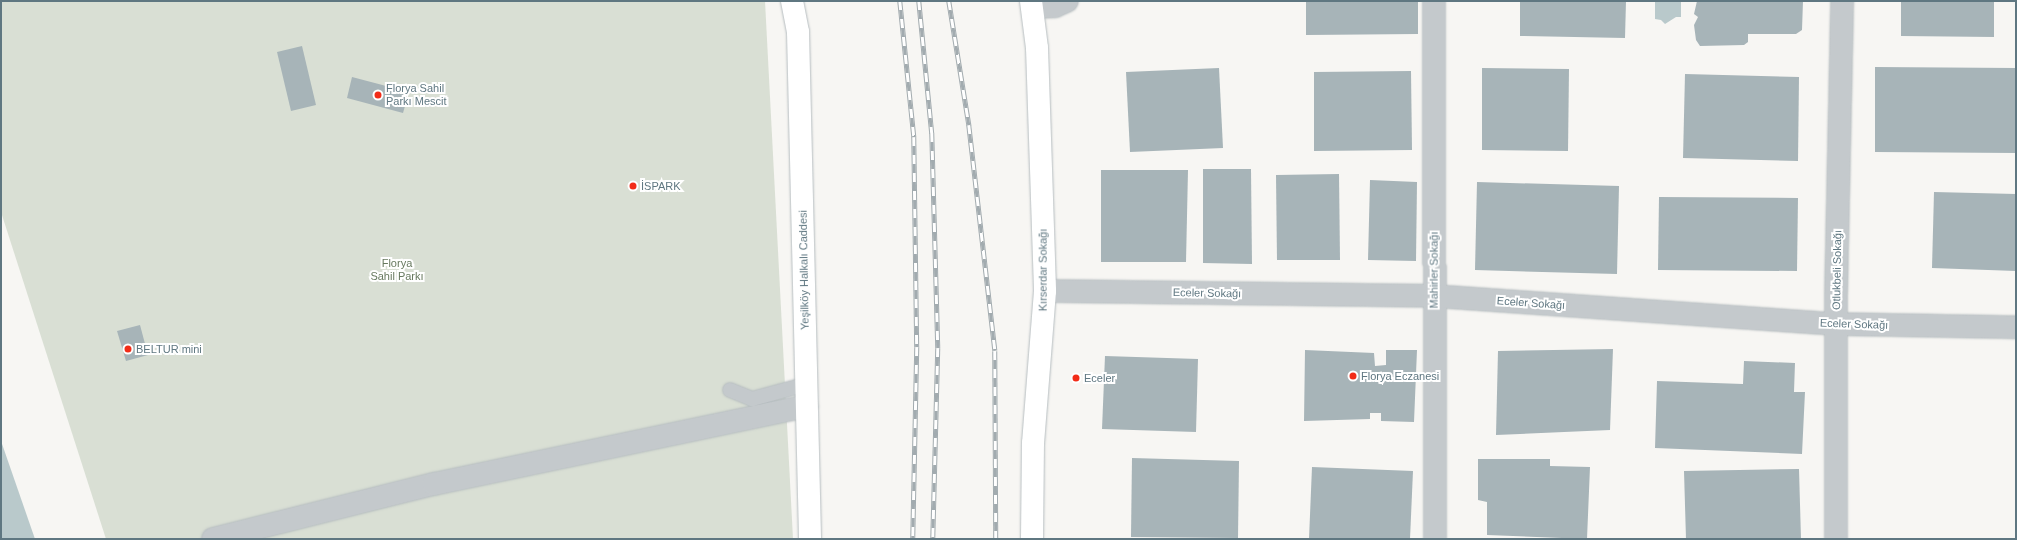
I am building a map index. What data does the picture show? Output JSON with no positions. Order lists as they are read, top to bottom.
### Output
{
  "streets": {
    "main road": ["Yeşilköy Halkalı Caddesi", "Kırserdar Sokağı"],
    "street": ["Mahirler Sokağı", "Otlukbeli Sokağı", "Eceler Sokağı"]
  },
  "crossings": [
    ["Kırserdar Sokağı", "Eceler Sokağı"],
    ["Mahirler Sokağı", "Eceler Sokağı"],
    ["Otlukbeli Sokağı", "Eceler Sokağı"]
  ],
  "parks": ["Florya Sahil Parkı"],
  "places": [
    "Florya Sahil Parkı Mescit",
    "İSPARK",
    "BELTUR mini",
    "Florya Eczanesi",
    "Eceler"
  ]
}
